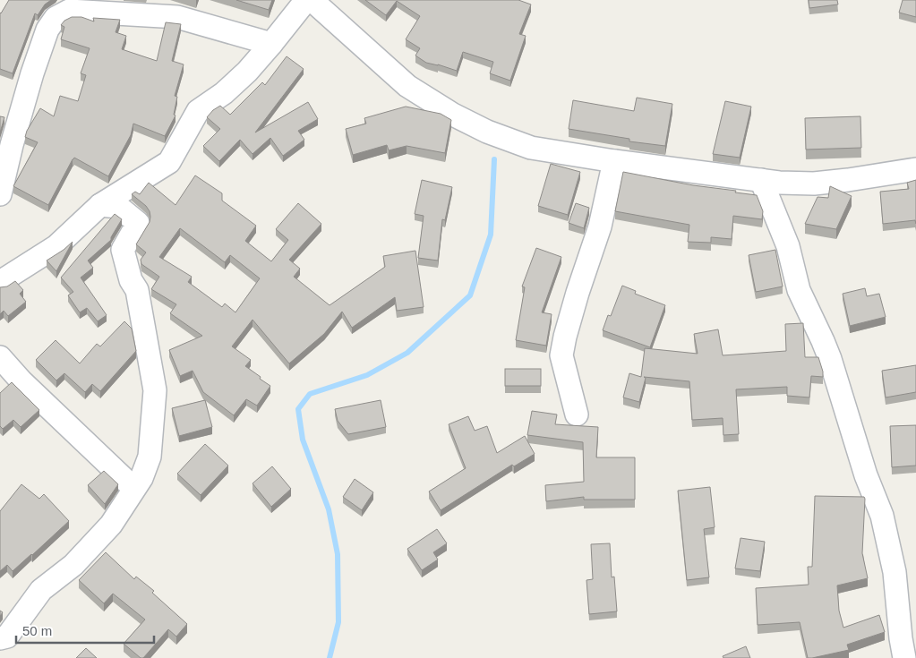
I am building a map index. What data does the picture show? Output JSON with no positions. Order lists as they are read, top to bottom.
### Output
{
  "scale_bar": "50 m"
}
